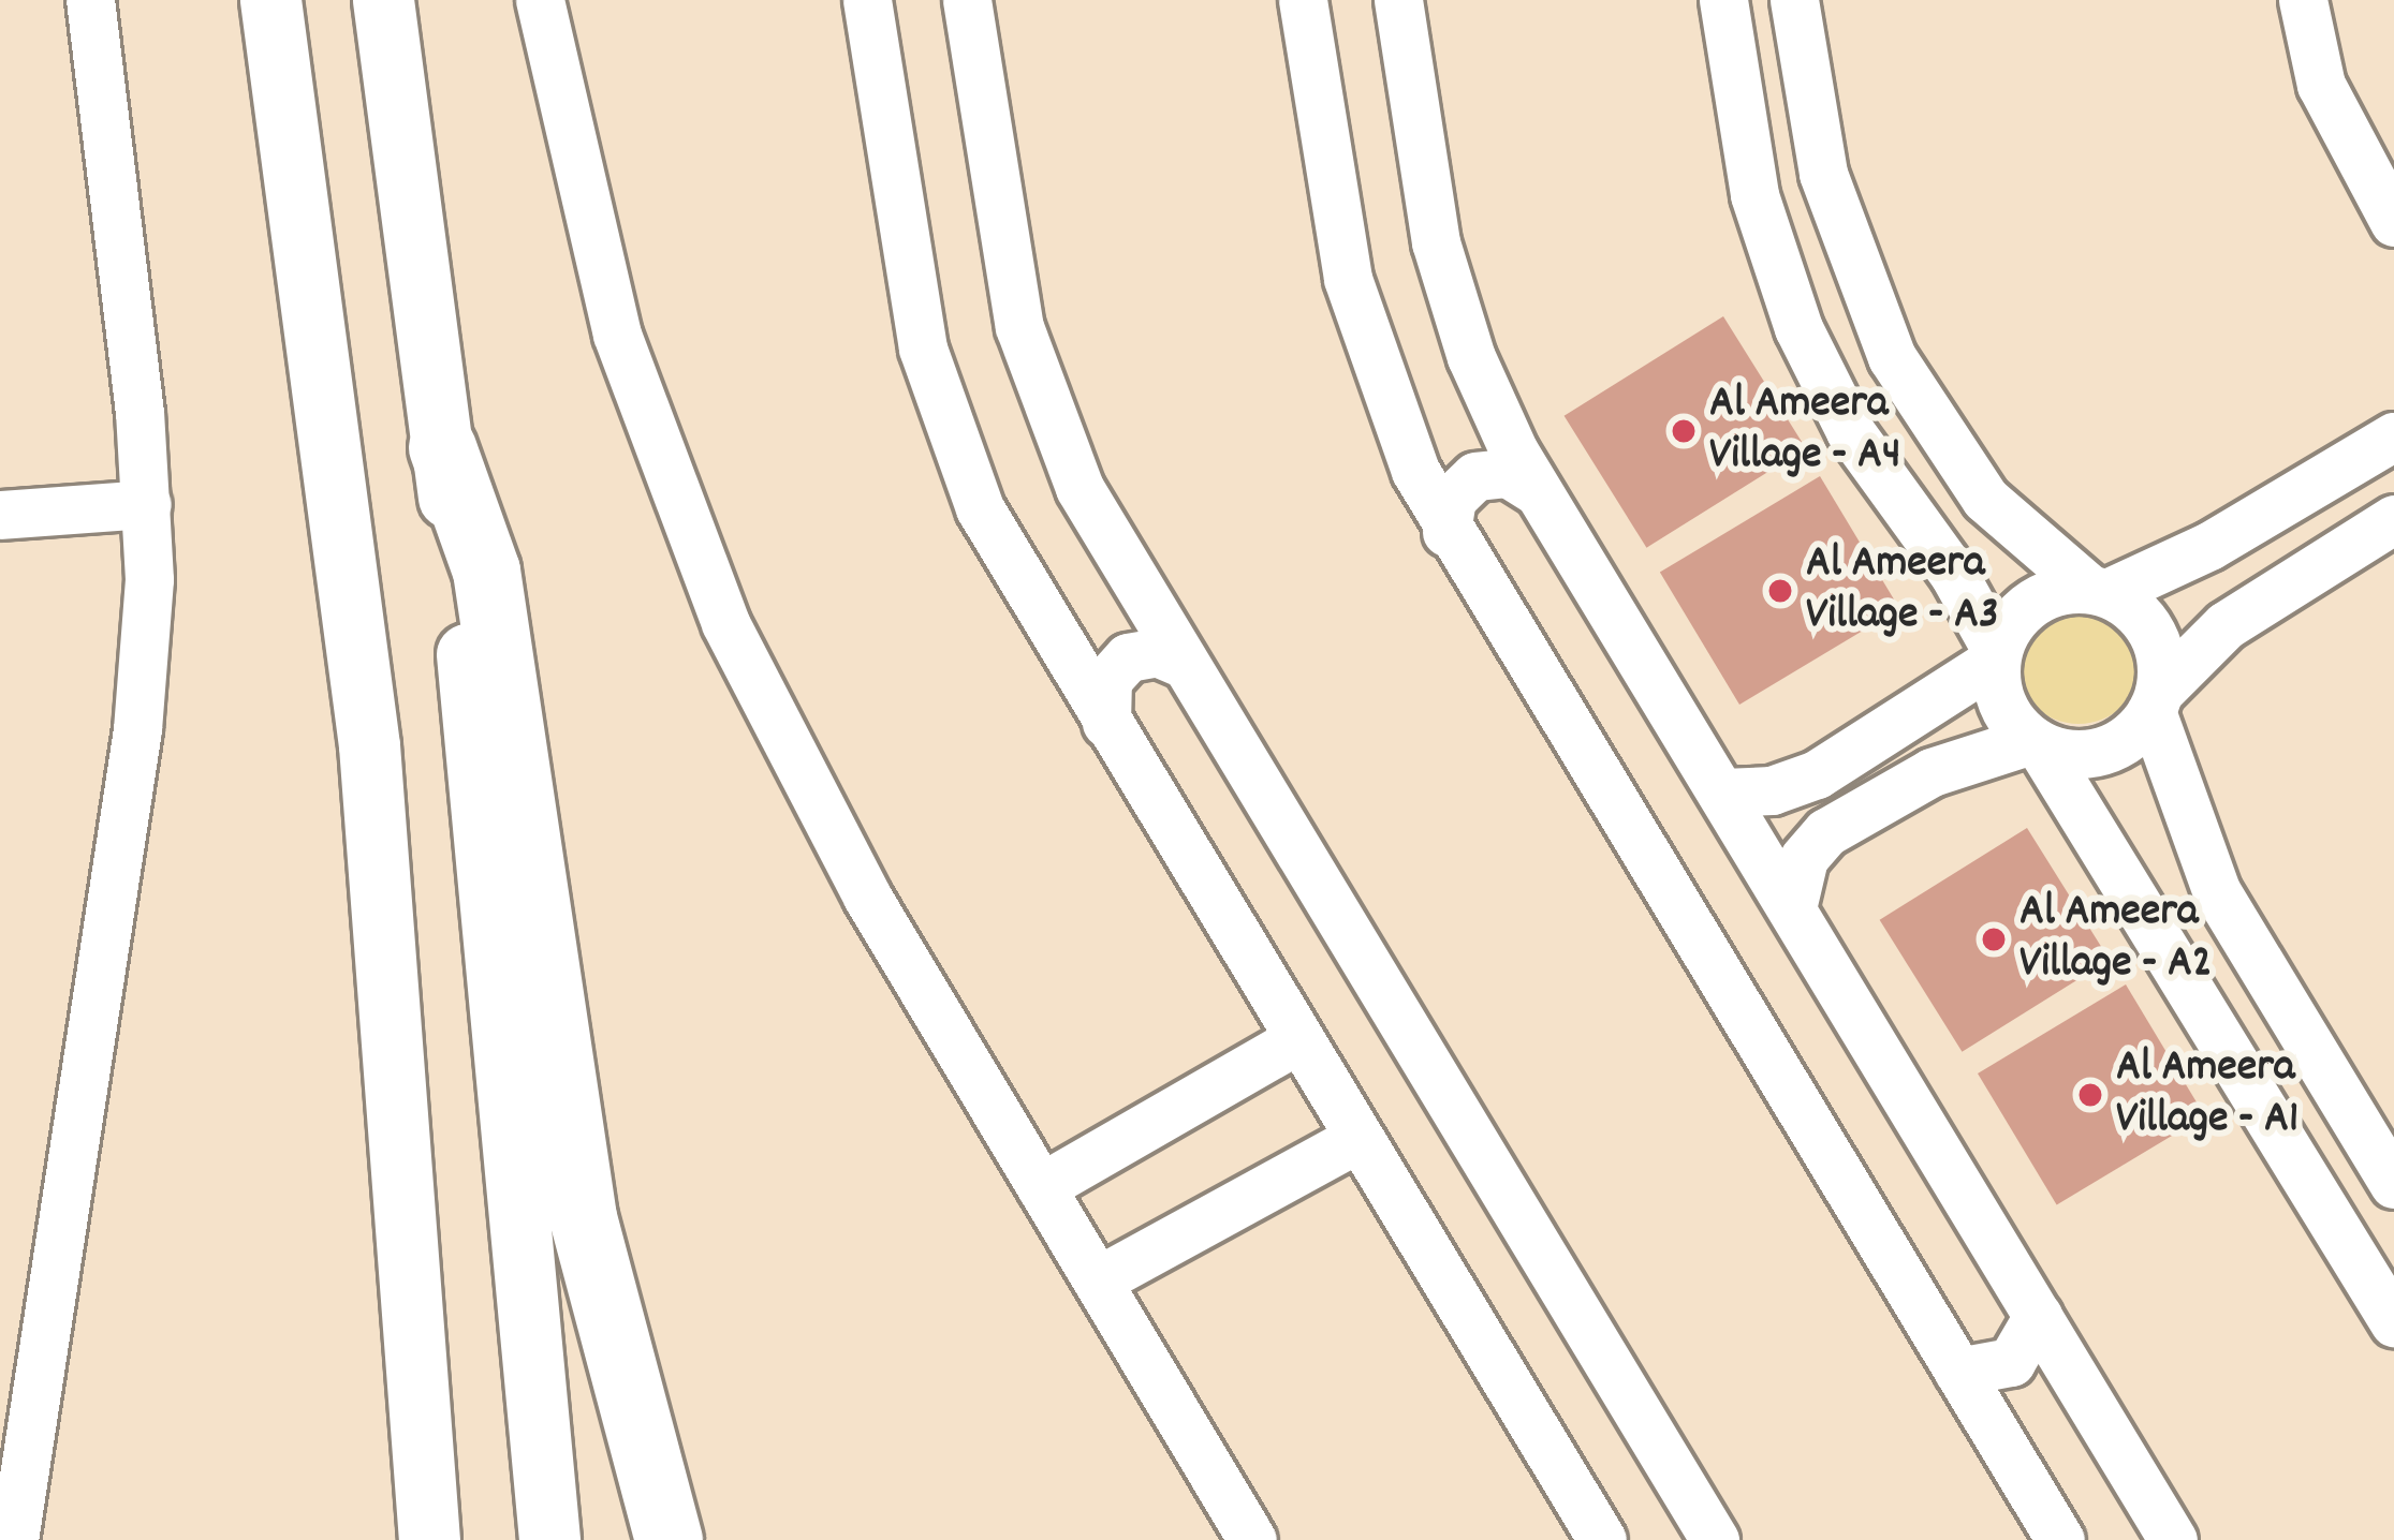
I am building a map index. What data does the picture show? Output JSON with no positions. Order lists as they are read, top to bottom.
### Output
{
  "places": [
    "Al Ameera Village - A4",
    "Al Ameera Village - A3",
    "Al Ameera Village - A2",
    "Al Ameera Village - A1"
  ]
}
